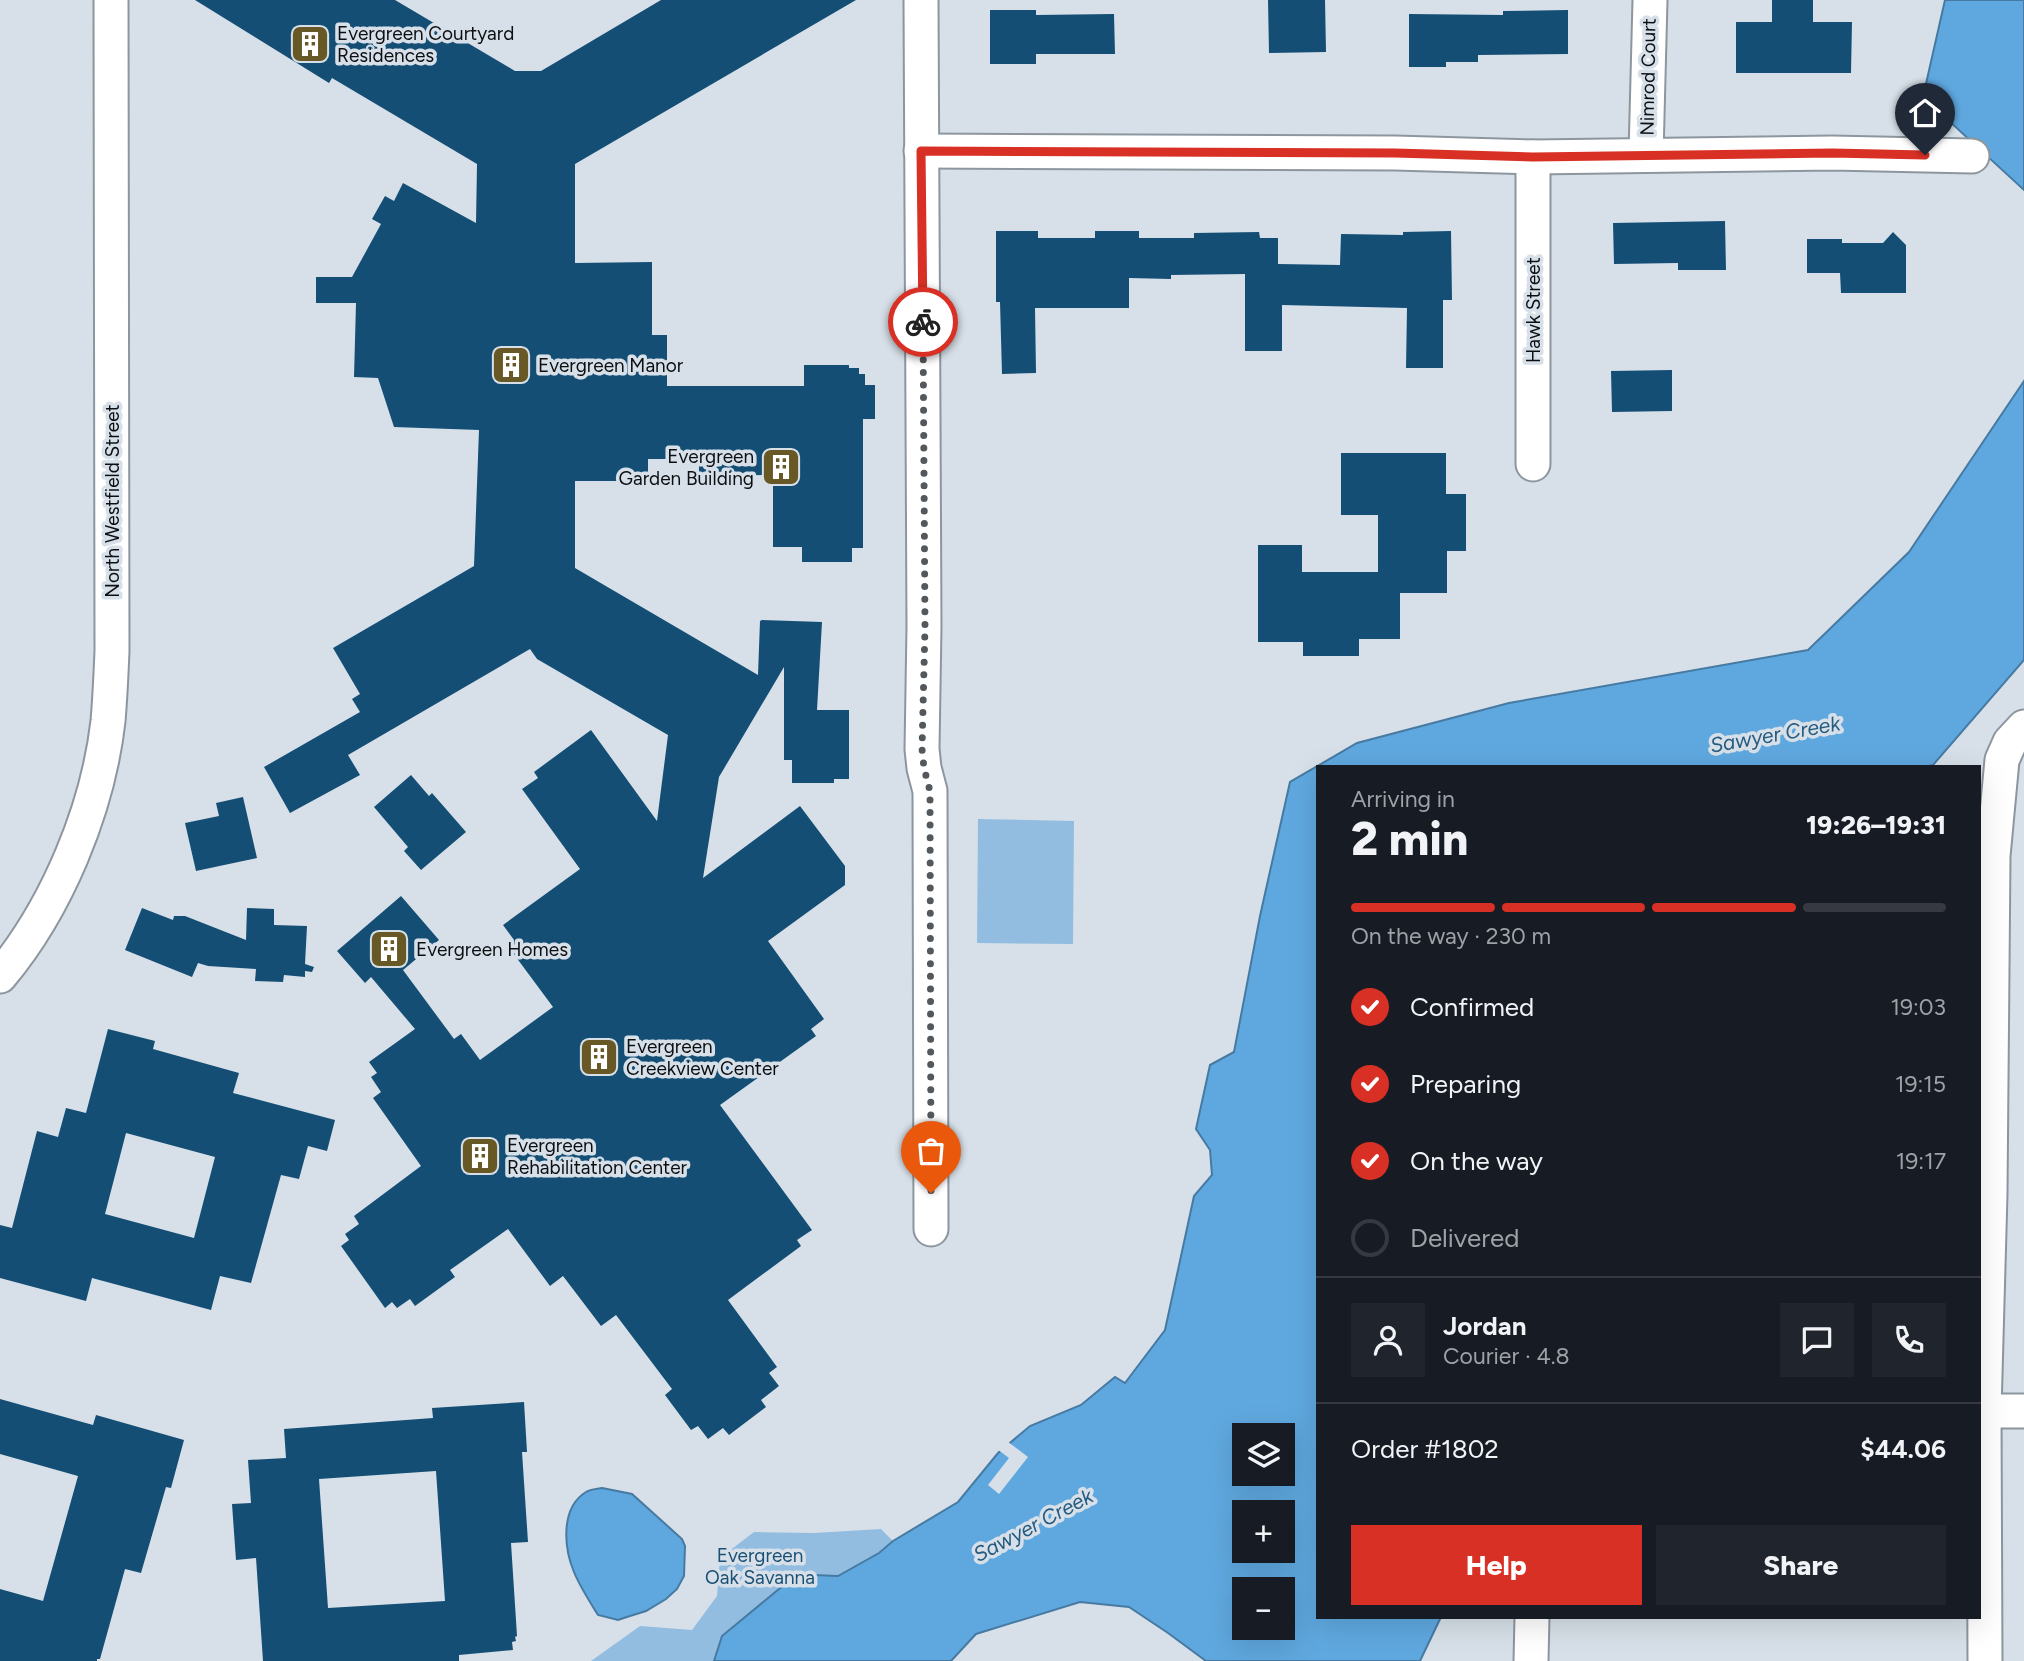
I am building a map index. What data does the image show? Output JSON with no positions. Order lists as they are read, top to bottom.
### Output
{
  "streets": {
    "street": ["Nimrod Court", "Hawk Street", "North Westfield Street"]
  },
  "water": ["Sawyer Creek"],
  "parks": ["Evergreen Oak Savanna"],
  "places": {
    "building": [
      "Evergreen Courtyard Residences",
      "Evergreen Manor",
      "Evergreen Garden Building",
      "Evergreen Homes",
      "Evergreen Creekview Center",
      "Evergreen Rehabilitation Center"
    ]
  },
  "page": {
    "heading": ["2 min", "Arriving in", "19:26–19:31"],
    "panel": [
      "Jordan",
      "Courier · 4.8",
      "Order #1802",
      "$44.06"
    ],
    "bar": "On the way · 230 m",
    "list": [
      ["Confirmed", "19:03"],
      ["Preparing", "19:15"],
      ["On the way", "19:17"],
      "Delivered"
    ],
    "map_buttons": ["+", "−"],
    "buttons": ["Help", "Share"]
  }
}
